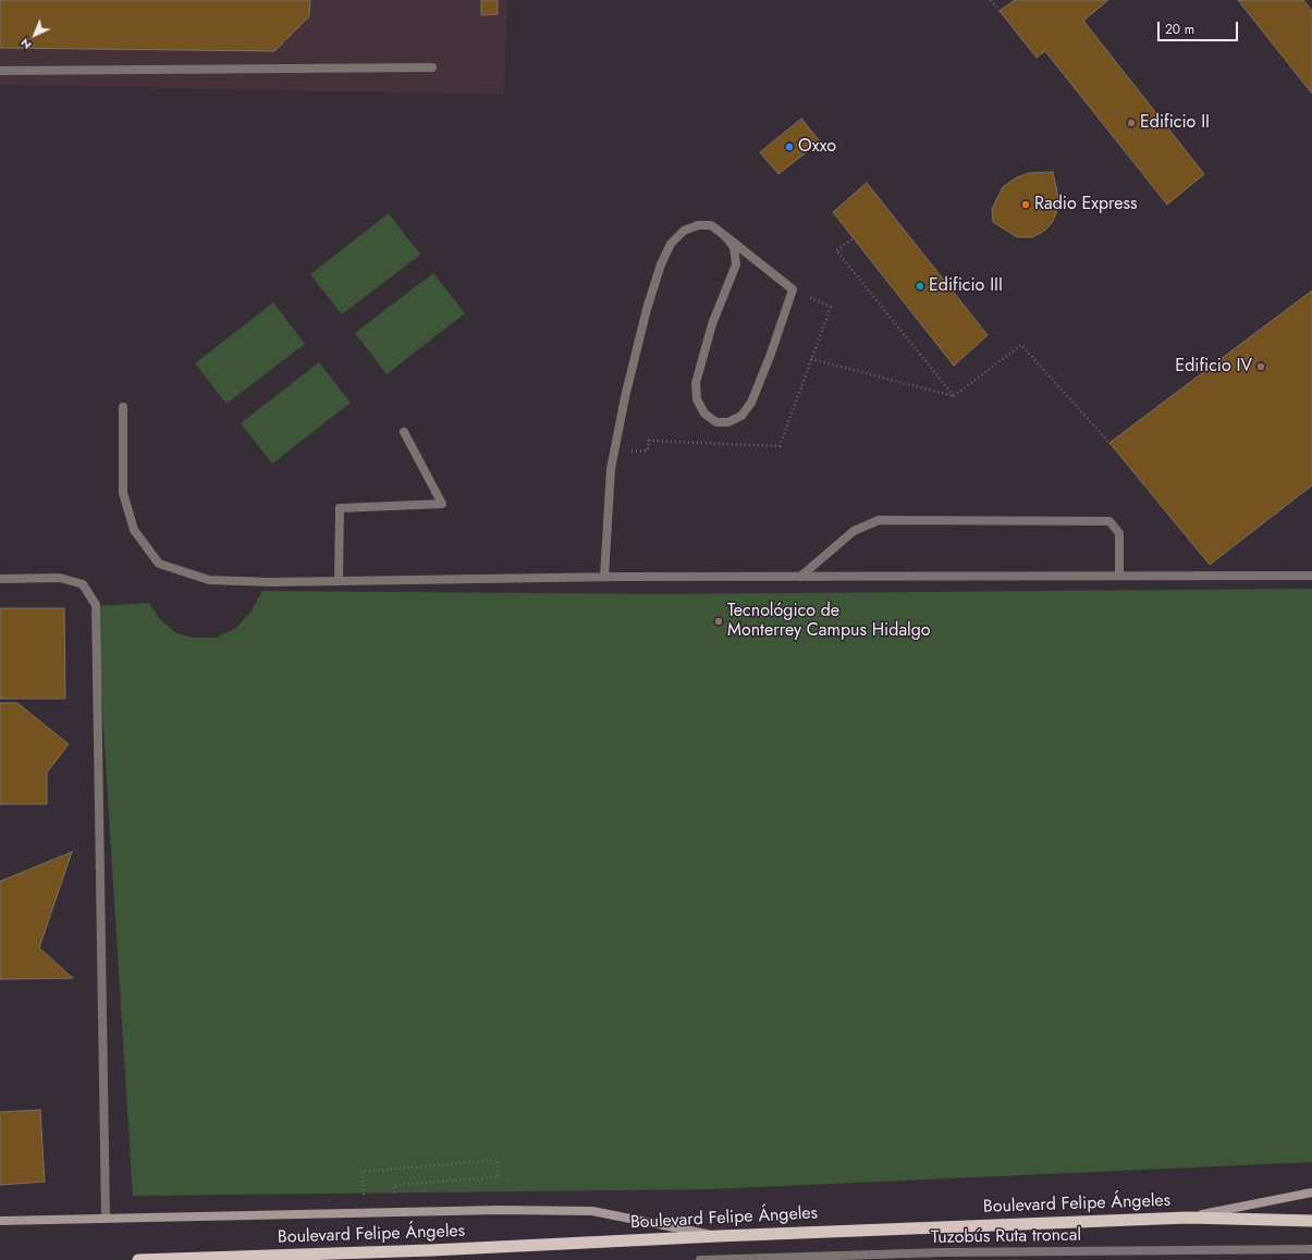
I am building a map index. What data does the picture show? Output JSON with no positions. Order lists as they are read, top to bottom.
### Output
{
  "streets": {
    "highway": ["Boulevard Felipe Ángeles"],
    "street": ["Tuzobús Ruta troncal"]
  },
  "places": [
    "Edificio II",
    "Oxxo",
    "Radio Express",
    "Edificio III",
    "Edificio IV",
    "Tecnológico de Monterrey Campus Hidalgo"
  ],
  "scale_bar": "20 m",
  "north": "bottom left"
}
